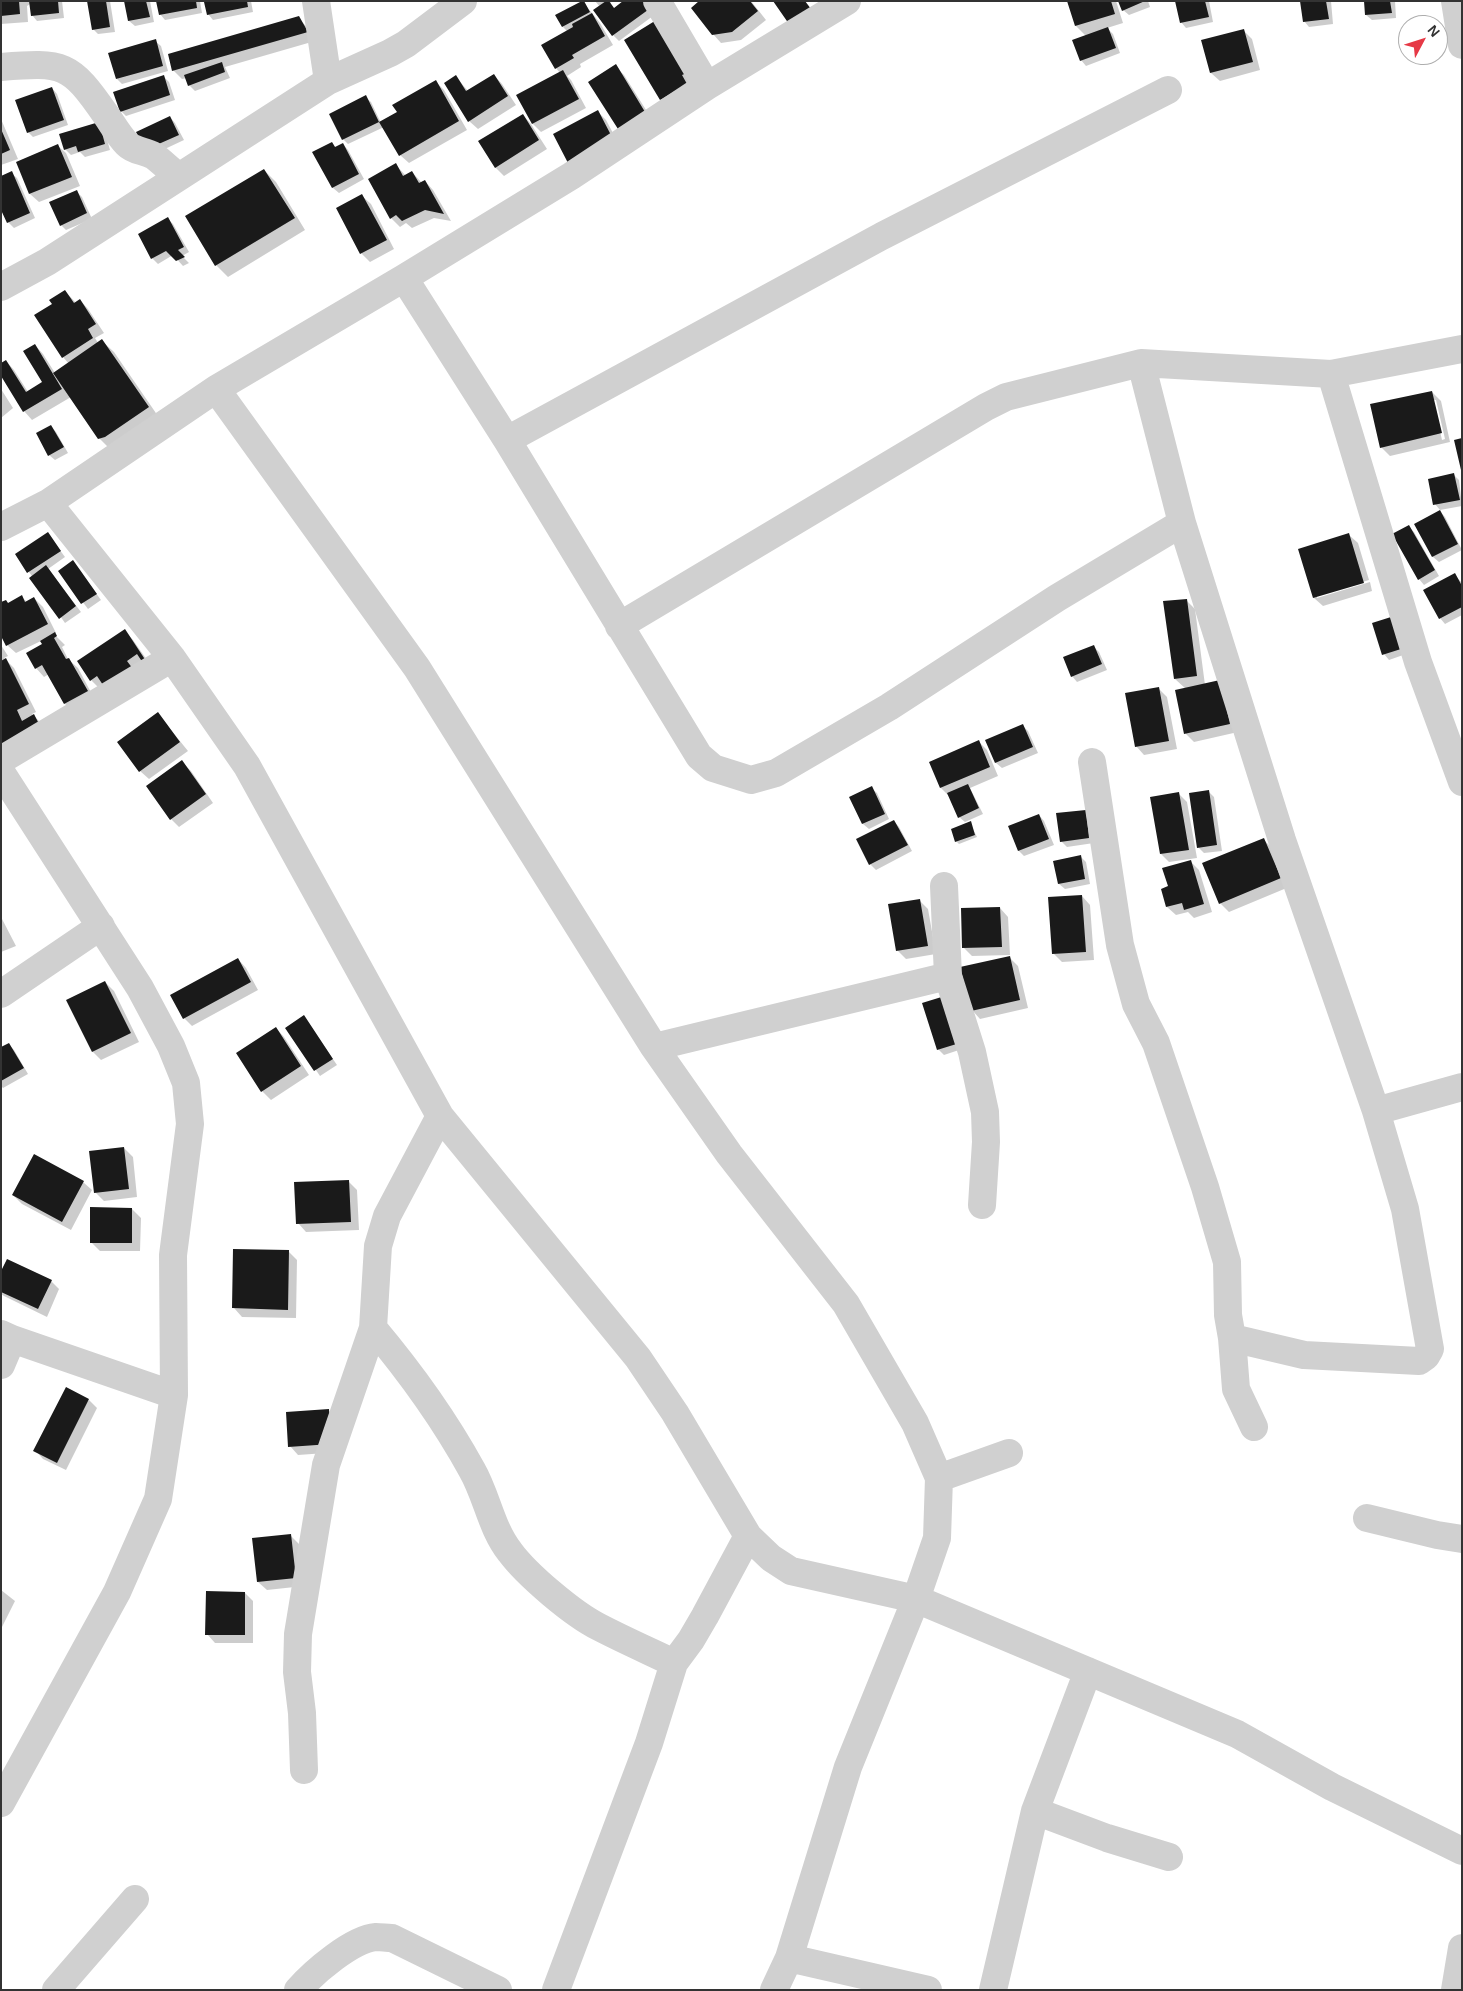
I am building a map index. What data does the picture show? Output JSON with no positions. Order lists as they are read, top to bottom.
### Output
{
  "north": "top right"
}
